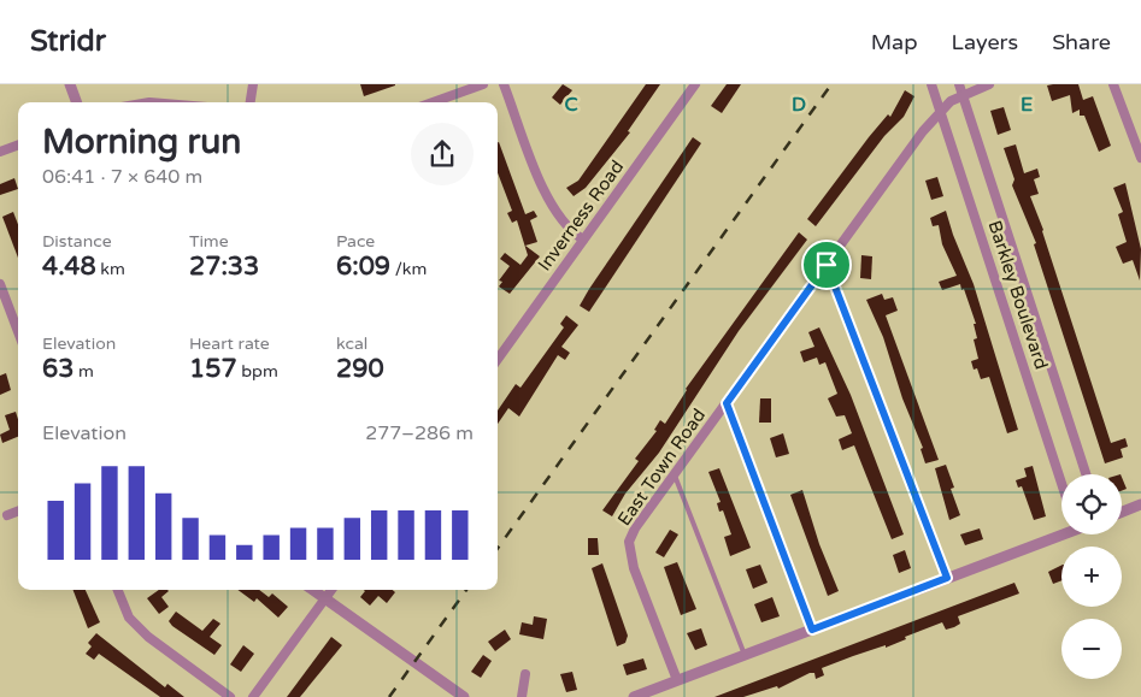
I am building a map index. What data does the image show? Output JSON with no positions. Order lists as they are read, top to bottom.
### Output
{
  "streets": {
    "street": ["Inverness Road", "Barkley Boulevard", "East Town Road"]
  },
  "crossings": [
    ["Barkley Boulevard", "East Town Road"]
  ],
  "page": {
    "header": "Stridr",
    "nav": ["Map", "Layers", "Share"],
    "heading": ["Morning run", "06:41 · 7 × 640 m"],
    "stats": [
      ["Distance", "4.48 km"],
      ["Time", "27:33"],
      ["Pace", "6:09 /km"],
      ["Elevation", "63 m"],
      ["Heart rate", "157 bpm"],
      ["kcal", "290"]
    ],
    "chart": ["Elevation", "277–286 m"],
    "map_buttons": ["+", "−"]
  },
  "grid": {
    "columns": ["C", "D", "E"]
  }
}
